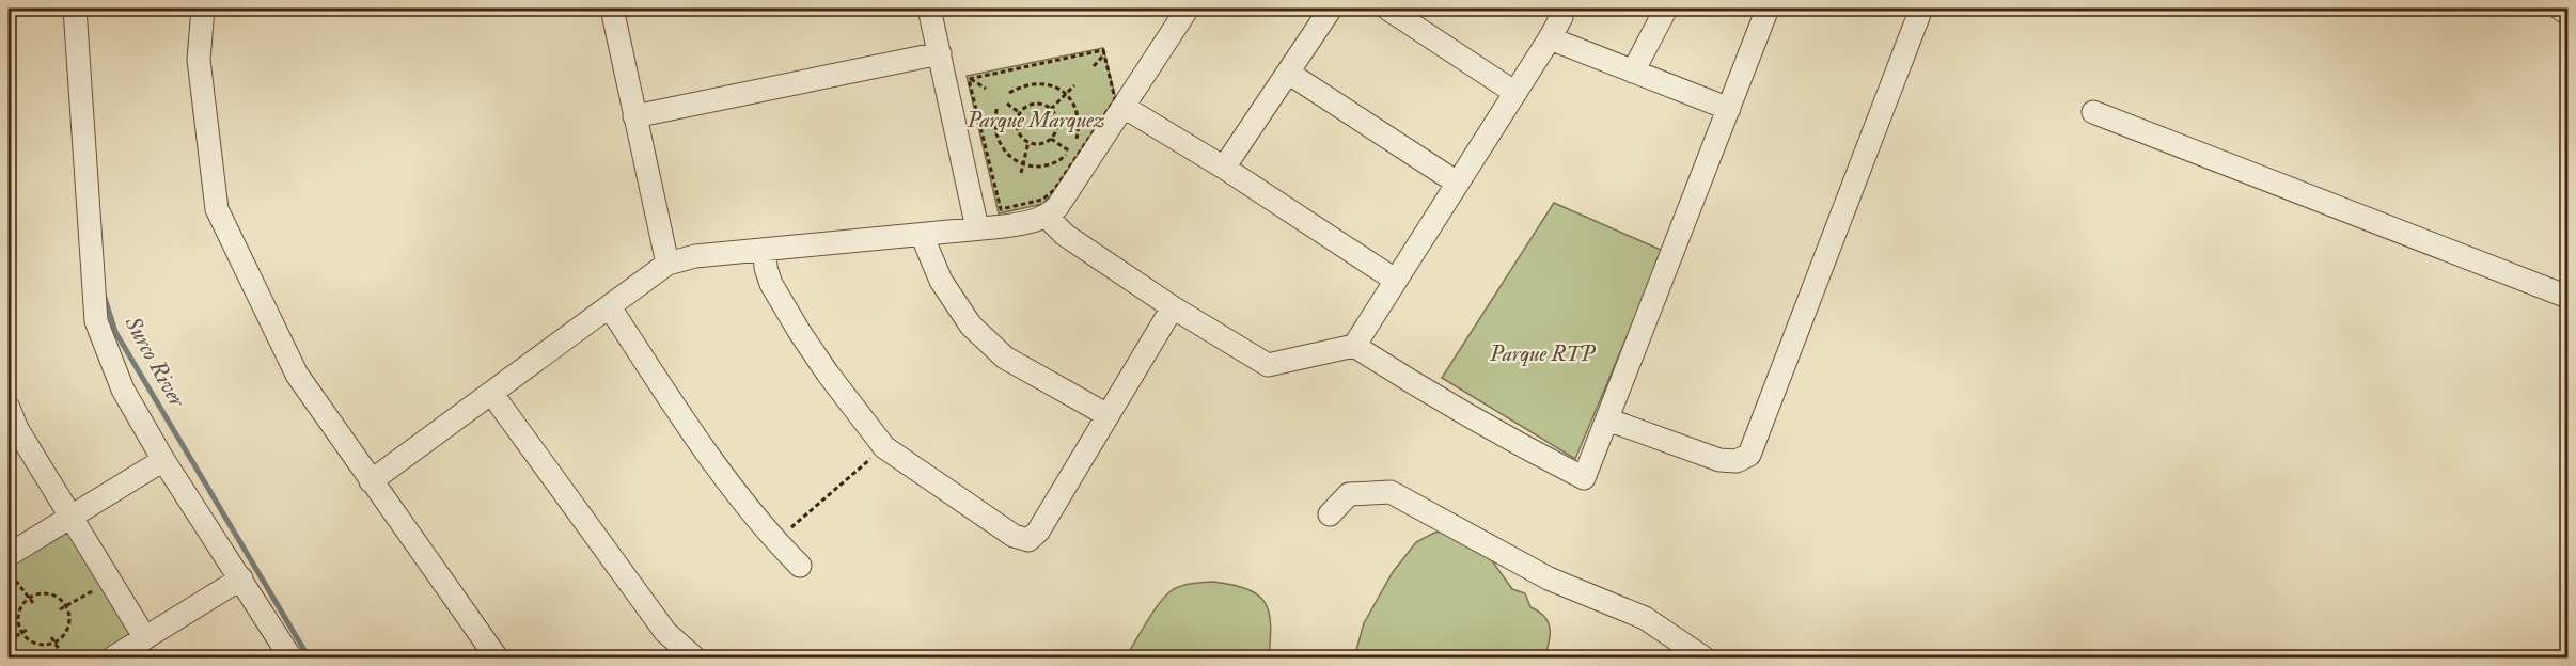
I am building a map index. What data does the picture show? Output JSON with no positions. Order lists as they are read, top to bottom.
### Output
{
  "water": ["Surco River"],
  "parks": ["Parque Marquez", "Parque RTP"]
}
